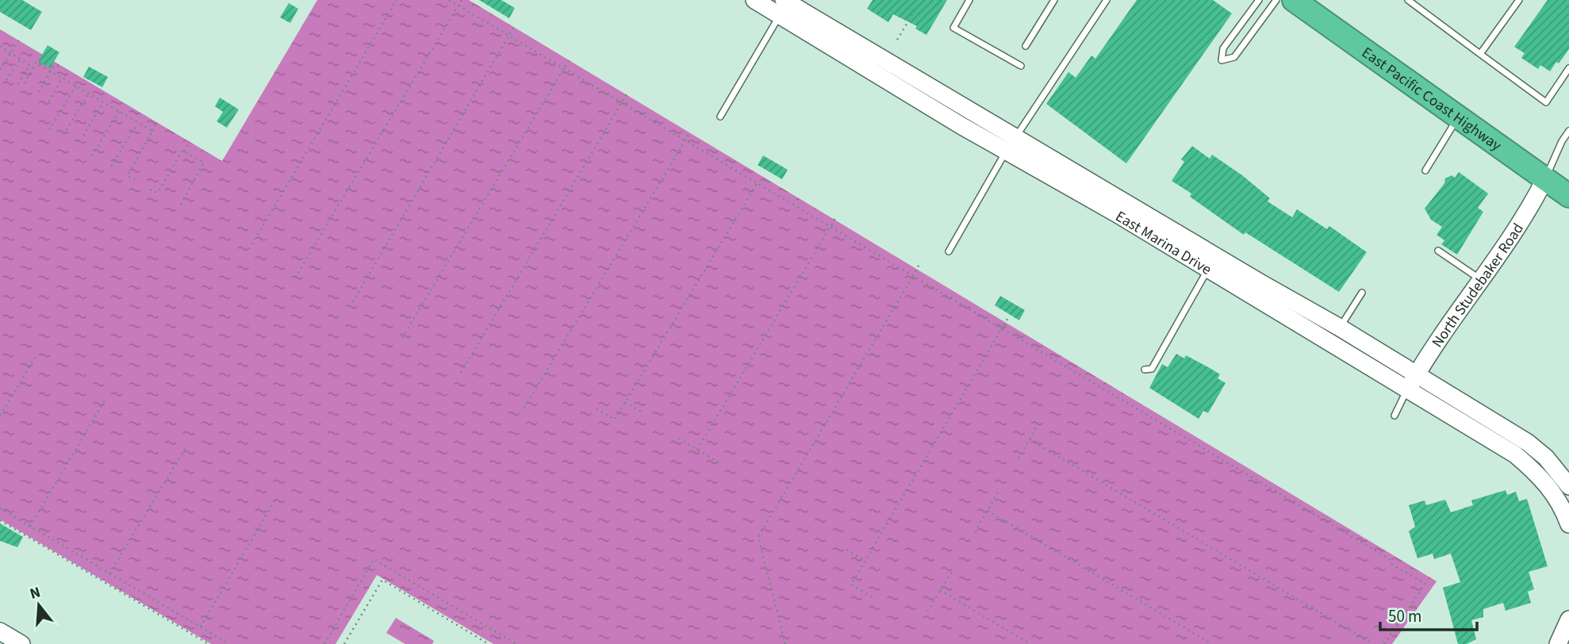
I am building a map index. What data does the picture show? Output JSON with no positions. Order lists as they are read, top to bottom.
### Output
{
  "streets": {
    "highway": ["East Pacific Coast Highway"],
    "main road": ["East Marina Drive", "North Studebaker Road"]
  },
  "crossings": [
    ["East Pacific Coast Highway", "North Studebaker Road"],
    ["East Marina Drive", "North Studebaker Road"]
  ],
  "scale_bar": "50 m",
  "north": "top"
}
